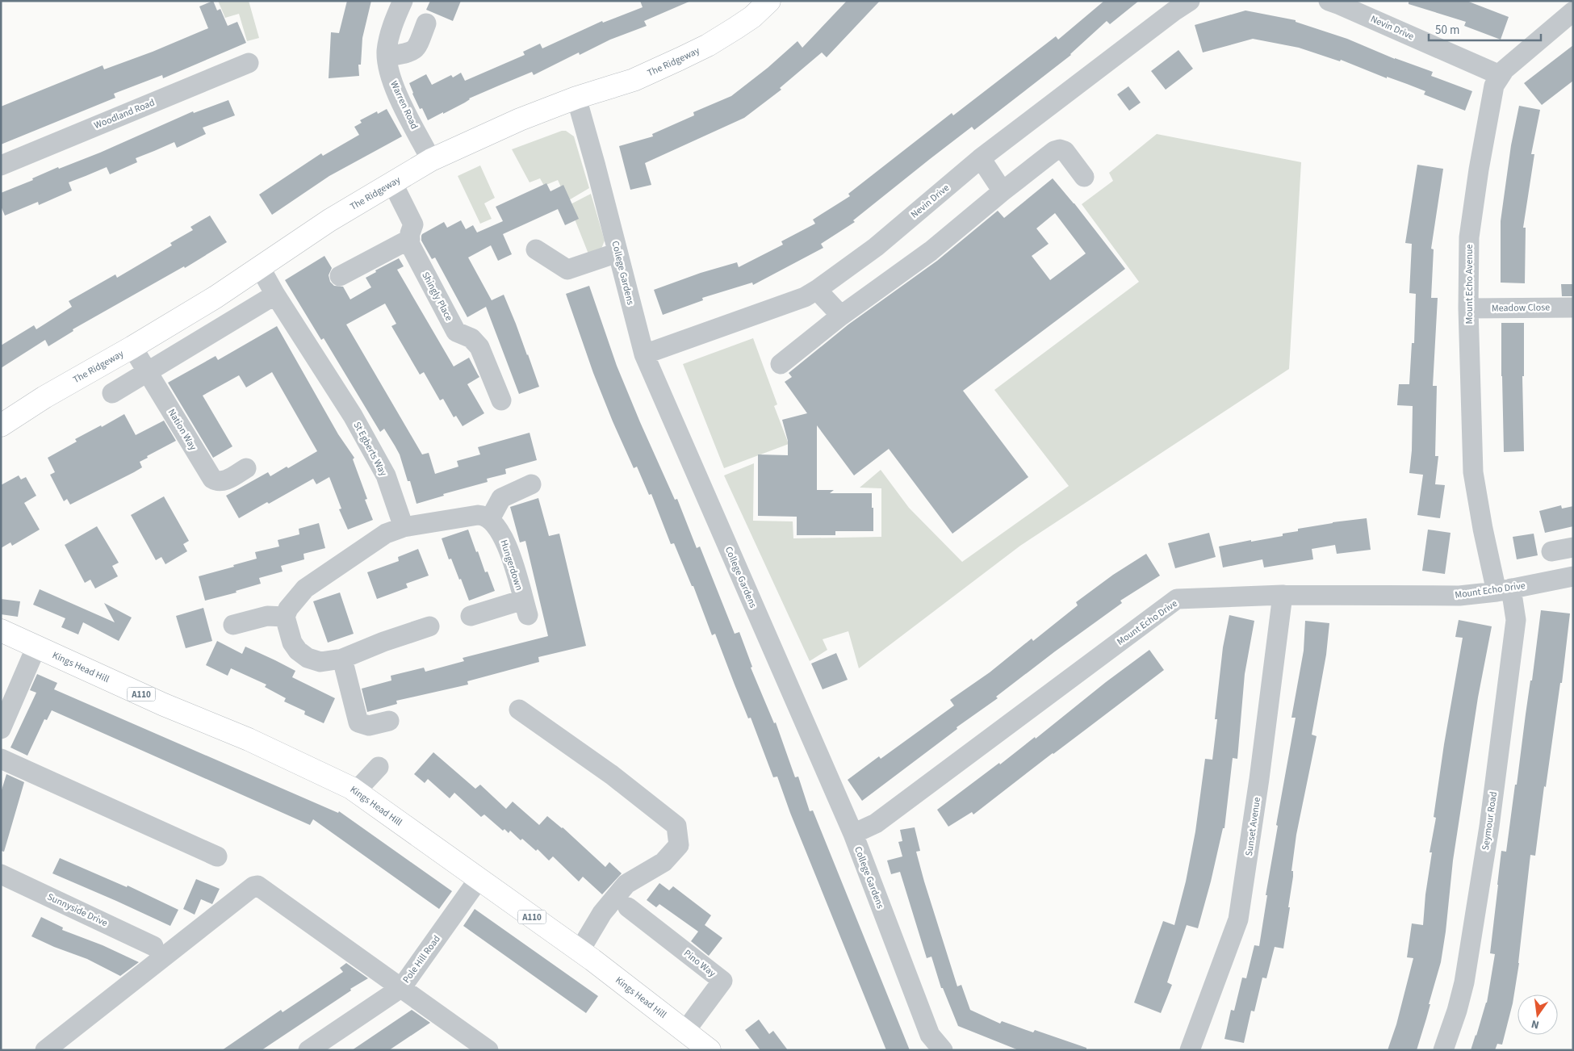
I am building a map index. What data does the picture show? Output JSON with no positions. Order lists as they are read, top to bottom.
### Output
{
  "streets": {
    "main road": ["The Ridgeway", "Kings Head Hill", "A110"],
    "street": [
      "Nevin Drive",
      "Warren Road",
      "Woodland Road",
      "College Gardens",
      "Mount Echo Avenue",
      "Shingly Place",
      "Meadow Close",
      "Nation Way",
      "St Egberts Way",
      "Hungerdown",
      "Mount Echo Drive",
      "Seymour Road",
      "Sunset Avenue",
      "Sunnyside Drive",
      "Pole Hill Road",
      "Pino Way"
    ]
  },
  "crossings": [
    ["Nevin Drive", "College Gardens"],
    ["Nevin Drive", "Mount Echo Avenue"],
    ["The Ridgeway", "Warren Road"],
    ["The Ridgeway", "College Gardens"],
    ["The Ridgeway", "Shingly Place"],
    ["The Ridgeway", "Nation Way"],
    ["The Ridgeway", "St Egberts Way"],
    ["College Gardens", "Mount Echo Drive"],
    ["Mount Echo Avenue", "Meadow Close"],
    ["Mount Echo Avenue", "Mount Echo Drive"],
    ["Mount Echo Avenue", "Seymour Road"],
    ["Mount Echo Drive", "Seymour Road"],
    ["Mount Echo Drive", "Sunset Avenue"],
    ["Kings Head Hill", "Pole Hill Road"],
    ["Kings Head Hill", "Pino Way"]
  ],
  "scale_bar": "50 m",
  "north": "bottom"
}
